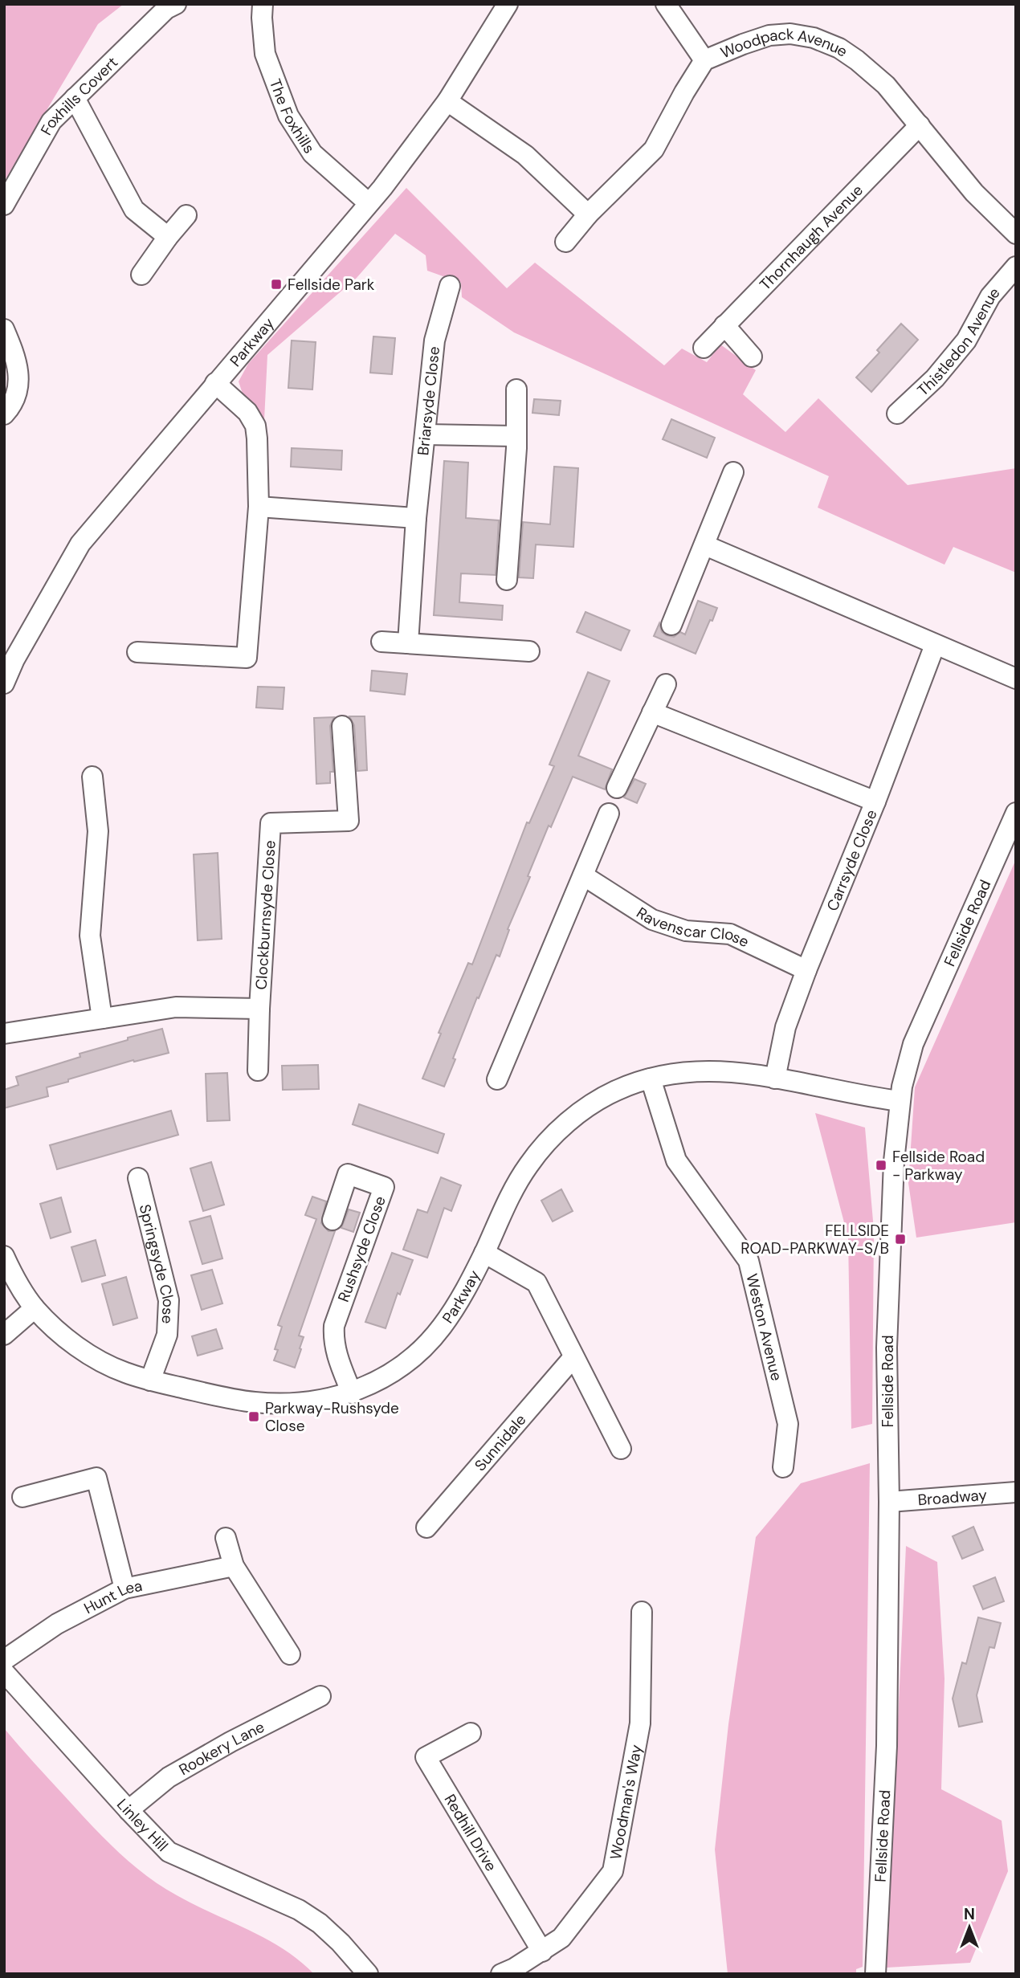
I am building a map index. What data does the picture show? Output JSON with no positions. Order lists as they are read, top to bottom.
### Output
{
  "streets": {
    "street": [
      "Woodpack Avenue",
      "Foxhills Covert",
      "The Foxhills",
      "Thornhaugh Avenue",
      "Parkway",
      "Thistledon Avenue",
      "Briarsyde Close",
      "Carrsyde Close",
      "Clockburnsyde Close",
      "Fellside Road",
      "Ravenscar Close",
      "Rushsyde Close",
      "Springsyde Close",
      "Weston Avenue",
      "Sunnidale",
      "Broadway",
      "Hunt Lea",
      "Rookery Lane",
      "Woodman's Way",
      "Linley Hill",
      "Redhill Drive"
    ]
  },
  "crossings": [
    ["Woodpack Avenue", "Thornhaugh Avenue"],
    ["The Foxhills", "Parkway"],
    ["Parkway", "Carrsyde Close"],
    ["Parkway", "Fellside Road"],
    ["Parkway", "Rushsyde Close"],
    ["Parkway", "Springsyde Close"],
    ["Parkway", "Weston Avenue"],
    ["Carrsyde Close", "Ravenscar Close"],
    ["Fellside Road", "Broadway"],
    ["Rookery Lane", "Linley Hill"],
    ["Woodman's Way", "Redhill Drive"]
  ],
  "places": {
    "transit": [
      "Fellside Park",
      "Fellside Road - Parkway",
      "FELLSIDE ROAD-PARKWAY-S/B",
      "Parkway-Rushsyde Close"
    ]
  },
  "north": "top"
}
